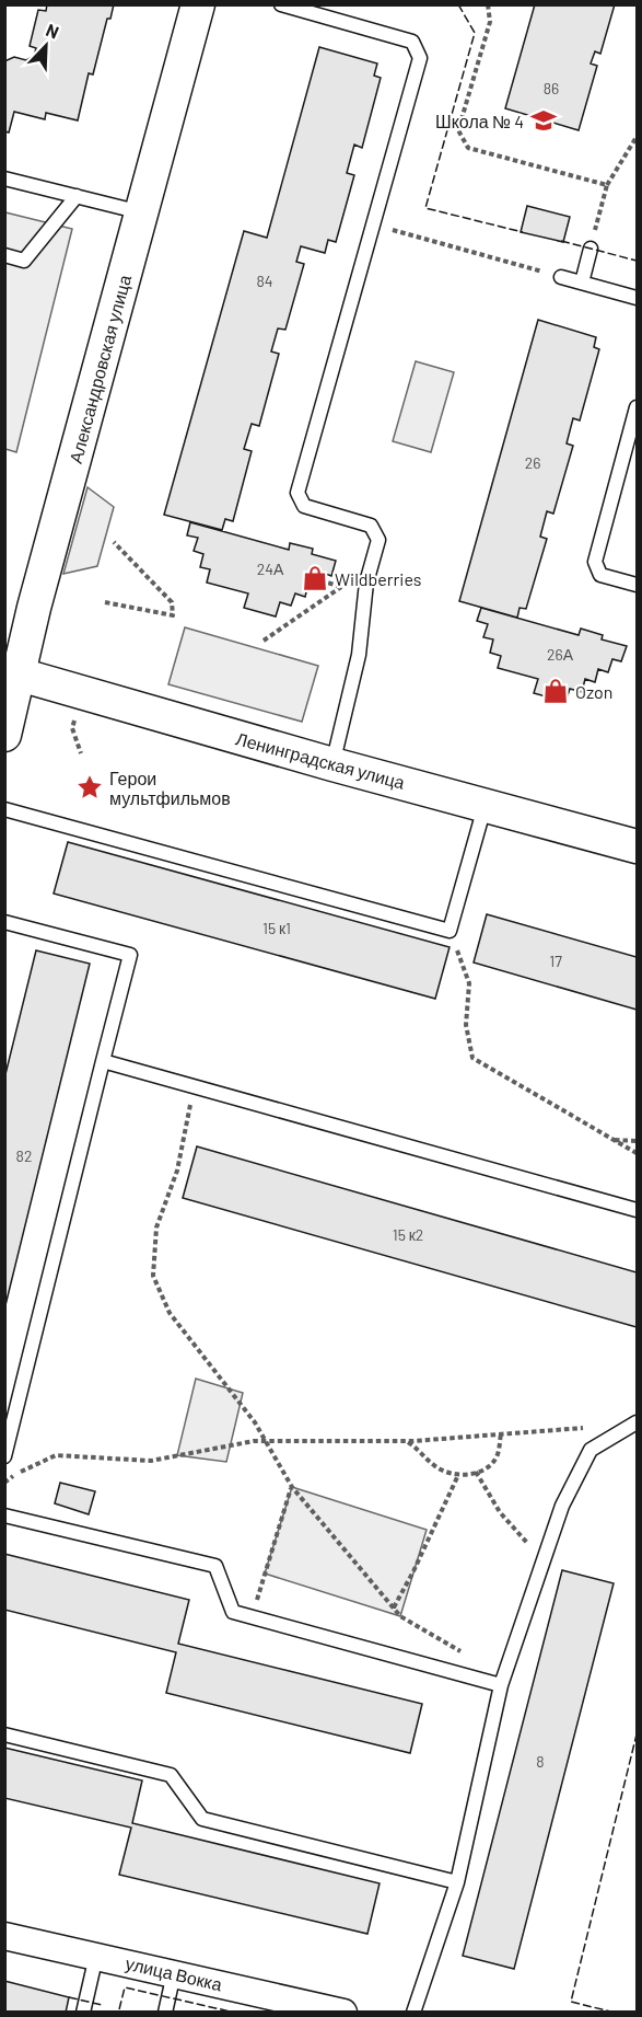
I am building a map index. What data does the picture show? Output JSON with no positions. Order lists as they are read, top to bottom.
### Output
{
  "streets": {
    "street": ["Александровская улица", "Ленинградская улица", "улица Вокка"]
  },
  "crossings": [
    ["Александровская улица", "Ленинградская улица"]
  ],
  "places": {
    "school or university": ["Школа № 4"],
    "shop": ["Wildberries", "Ozon"],
    "place": ["Герои мультфильмов"]
  },
  "house_numbers": [
    "86",
    "84",
    "26",
    "24А",
    "26А",
    "15 к1",
    "17",
    "82",
    "15 к2",
    "8"
  ],
  "north": "top right"
}
